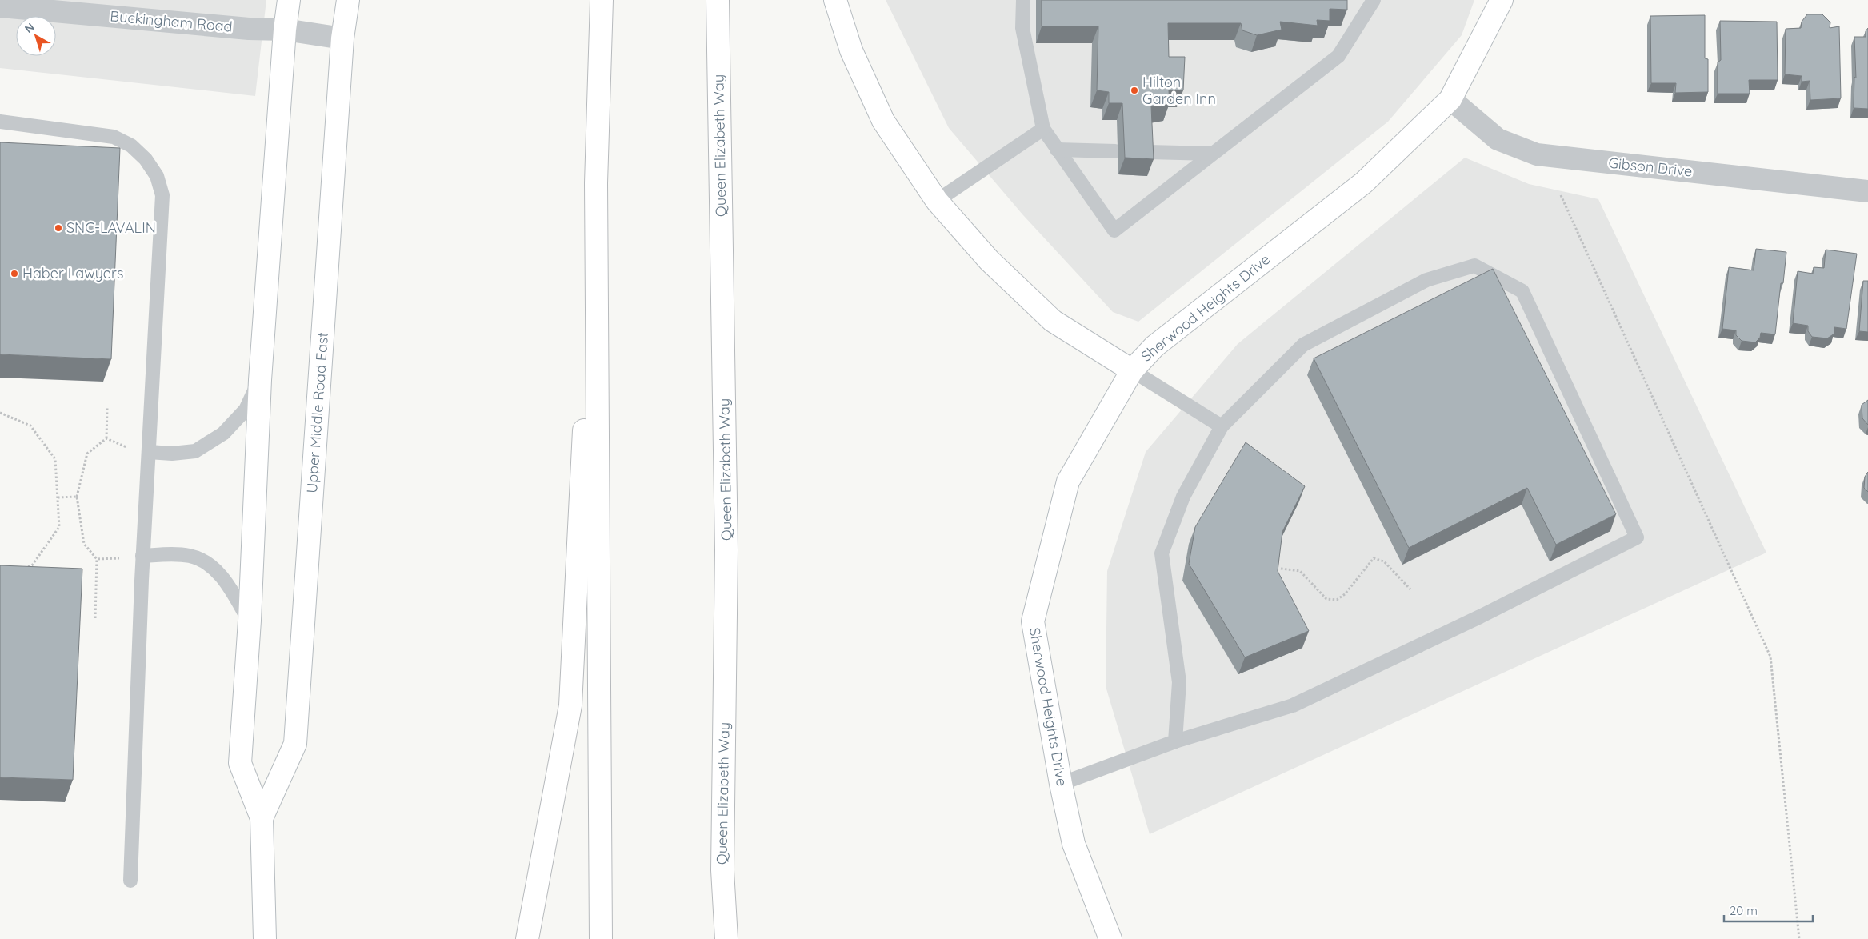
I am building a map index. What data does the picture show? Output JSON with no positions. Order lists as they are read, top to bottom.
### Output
{
  "streets": {
    "main road": ["Queen Elizabeth Way", "Sherwood Heights Drive", "Upper Middle Road East"],
    "street": ["Buckingham Road", "Gibson Drive"]
  },
  "crossings": [
    ["Buckingham Road", "Upper Middle Road East"],
    ["Gibson Drive", "Sherwood Heights Drive"]
  ],
  "places": ["Hilton Garden Inn", "SNC-LAVALIN", "Haber Lawyers"],
  "scale_bar": "20 m",
  "north": "top left"
}
